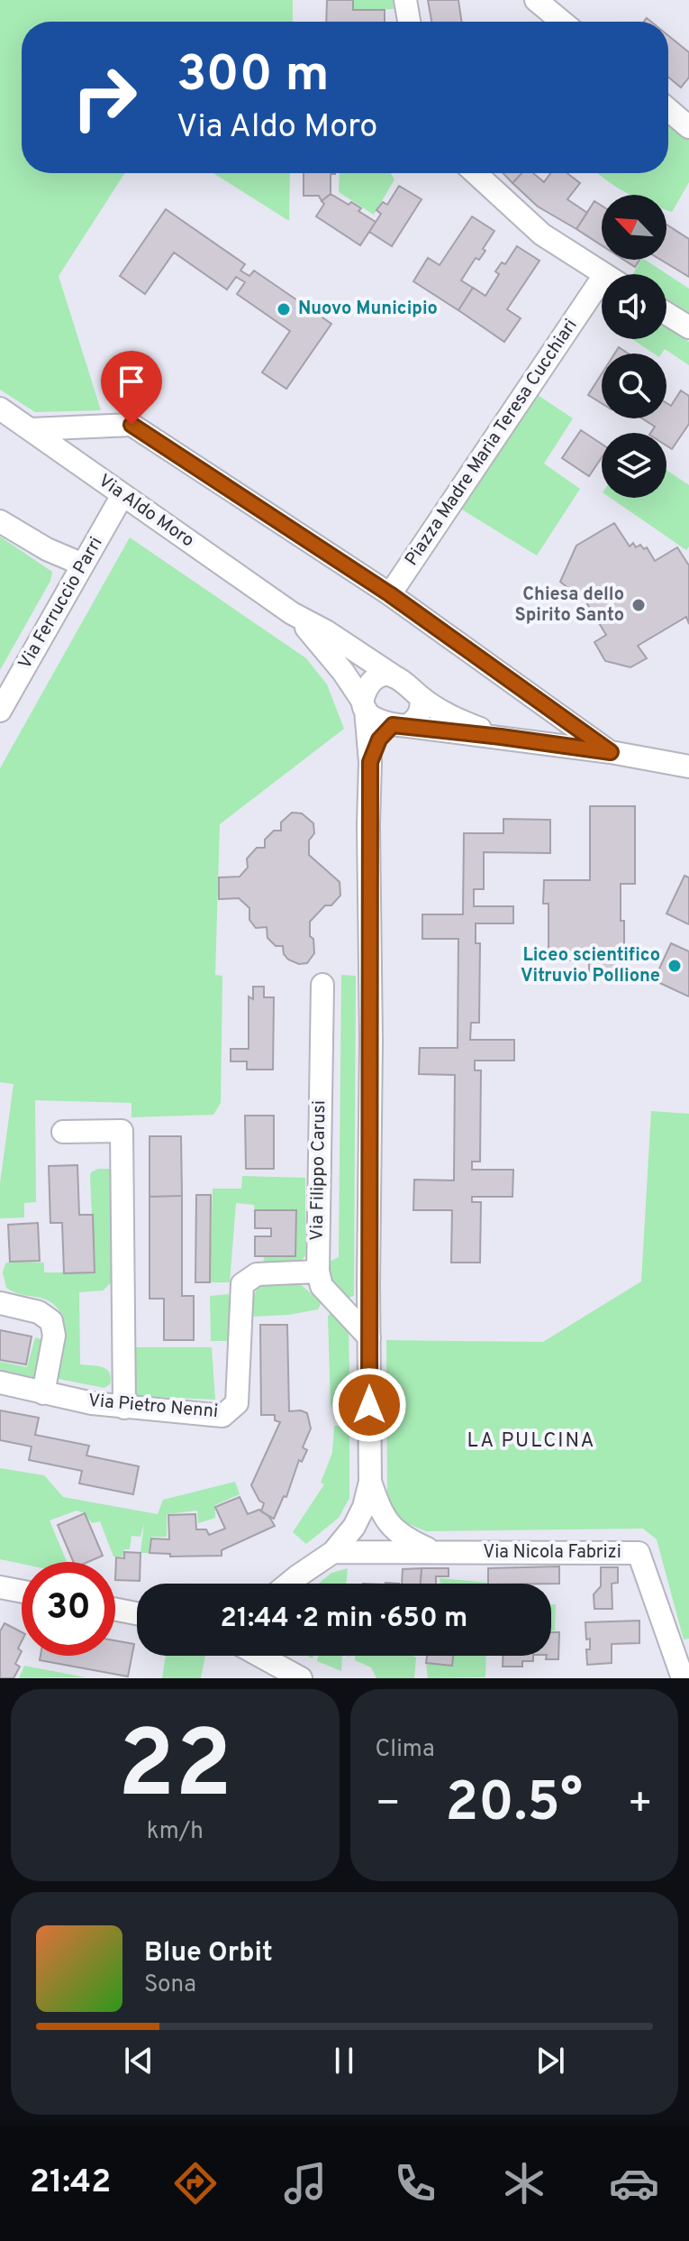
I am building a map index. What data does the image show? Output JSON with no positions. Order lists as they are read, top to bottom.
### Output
{
  "streets": {
    "street": [
      "Piazza Madre Maria Teresa Cucchiari",
      "Via Aldo Moro",
      "Via Ferruccio Parri",
      "Via Filippo Carusi",
      "Via Pietro Nenni",
      "Via Nicola Fabrizi"
    ]
  },
  "crossings": [
    ["Via Aldo Moro", "Via Ferruccio Parri"],
    ["Via Filippo Carusi", "Via Pietro Nenni"]
  ],
  "districts": ["LA PULCINA"],
  "places": ["Nuovo Municipio", "Chiesa dello Spirito Santo", "Liceo scientifico Vitruvio Pollione"],
  "north": "top left",
  "page": {
    "turn": ["300 m", "Via Aldo Moro"],
    "limit": "30",
    "trip": "21:44 · 2 min · 650 m",
    "tile": [
      ["22", "km/h"],
      "Clima"
    ],
    "heat": ["−", "20.5°", "+"],
    "song": ["Blue Orbit", "Sona"],
    "tabs": "21:42"
  }
}
